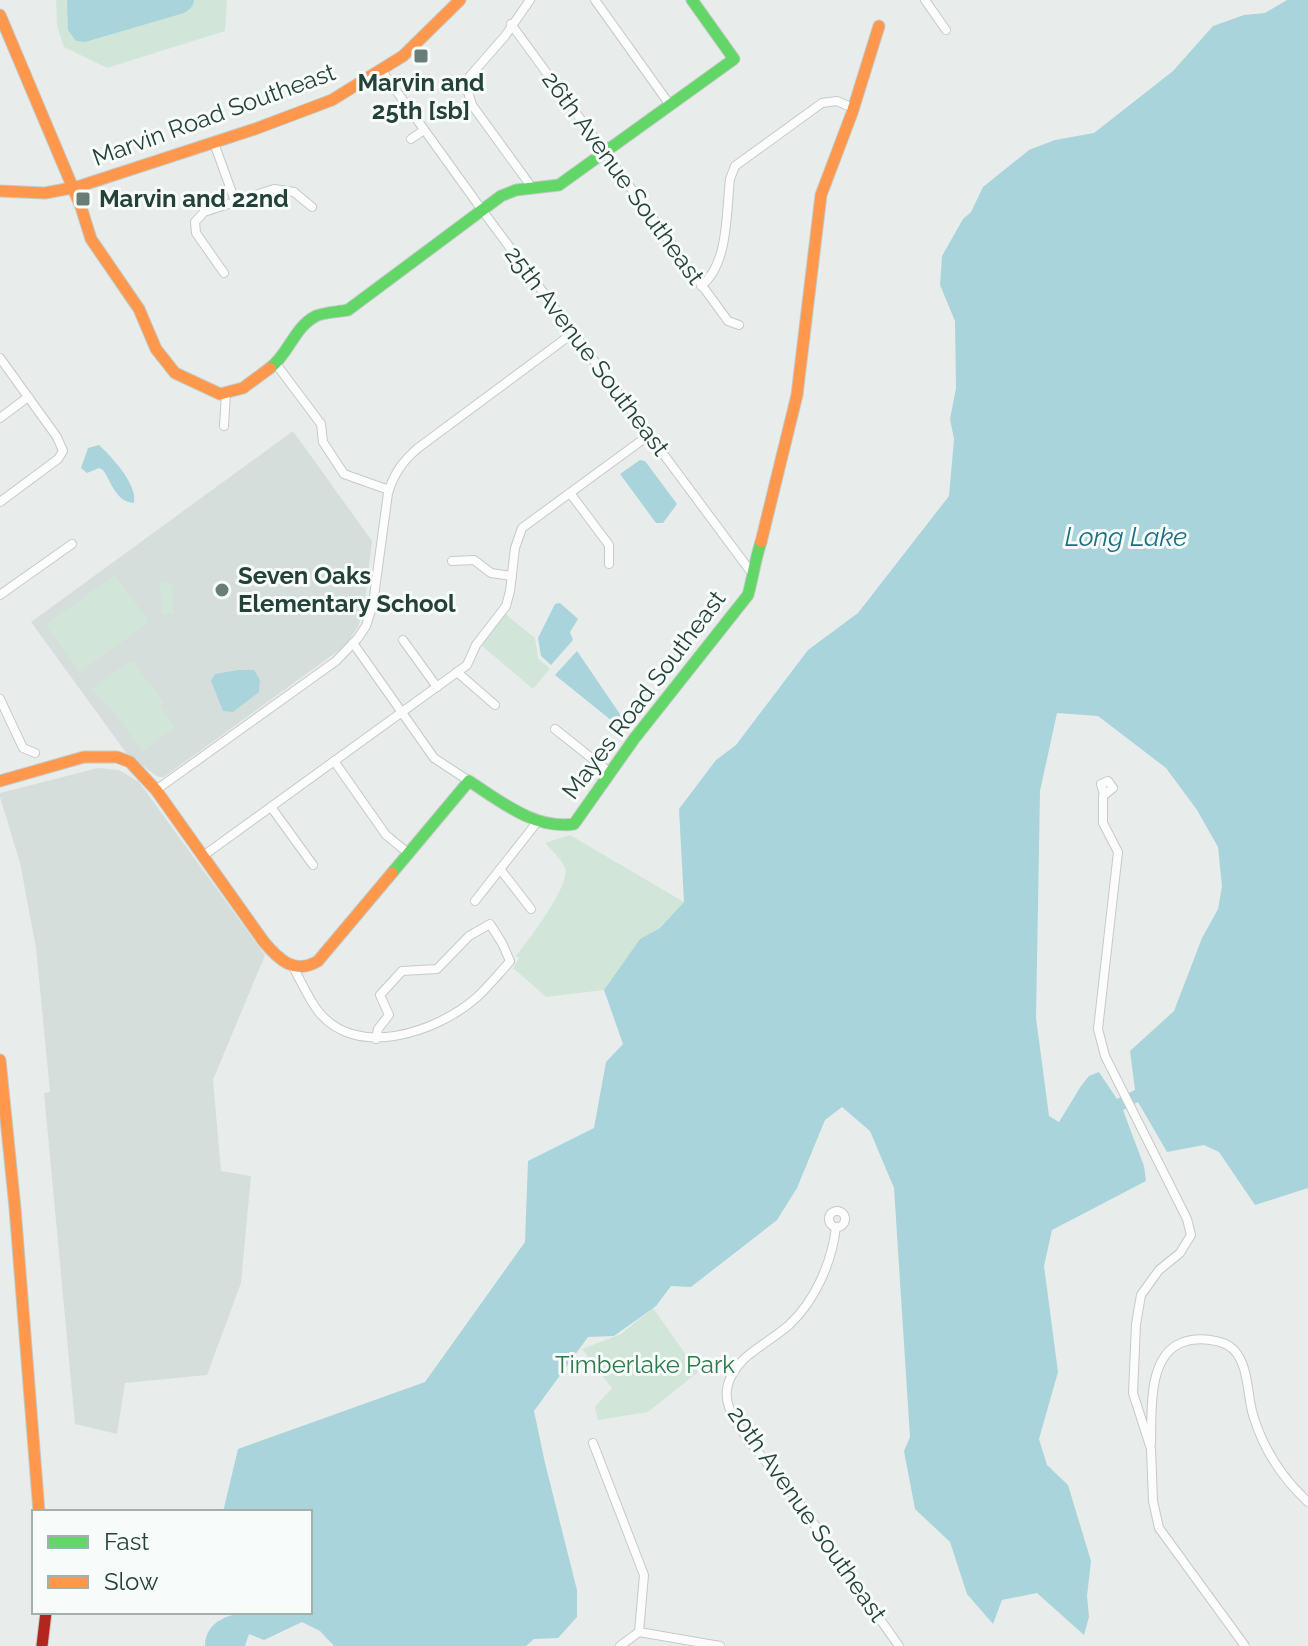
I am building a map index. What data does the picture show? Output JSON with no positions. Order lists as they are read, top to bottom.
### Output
{
  "streets": {
    "street": [
      "Marvin Road Southeast",
      "26th Avenue Southeast",
      "25th Avenue Southeast",
      "Mayes Road Southeast",
      "20th Avenue Southeast"
    ]
  },
  "crossings": [
    ["Marvin Road Southeast", "25th Avenue Southeast"],
    ["25th Avenue Southeast", "Mayes Road Southeast"]
  ],
  "water": ["Long Lake"],
  "parks": ["Timberlake Park"],
  "places": {
    "transit": ["Marvin and 25th [sb]", "Marvin and 22nd"],
    "other": ["Seven Oaks Elementary School"]
  },
  "legend": ["Fast", "Slow"]
}
